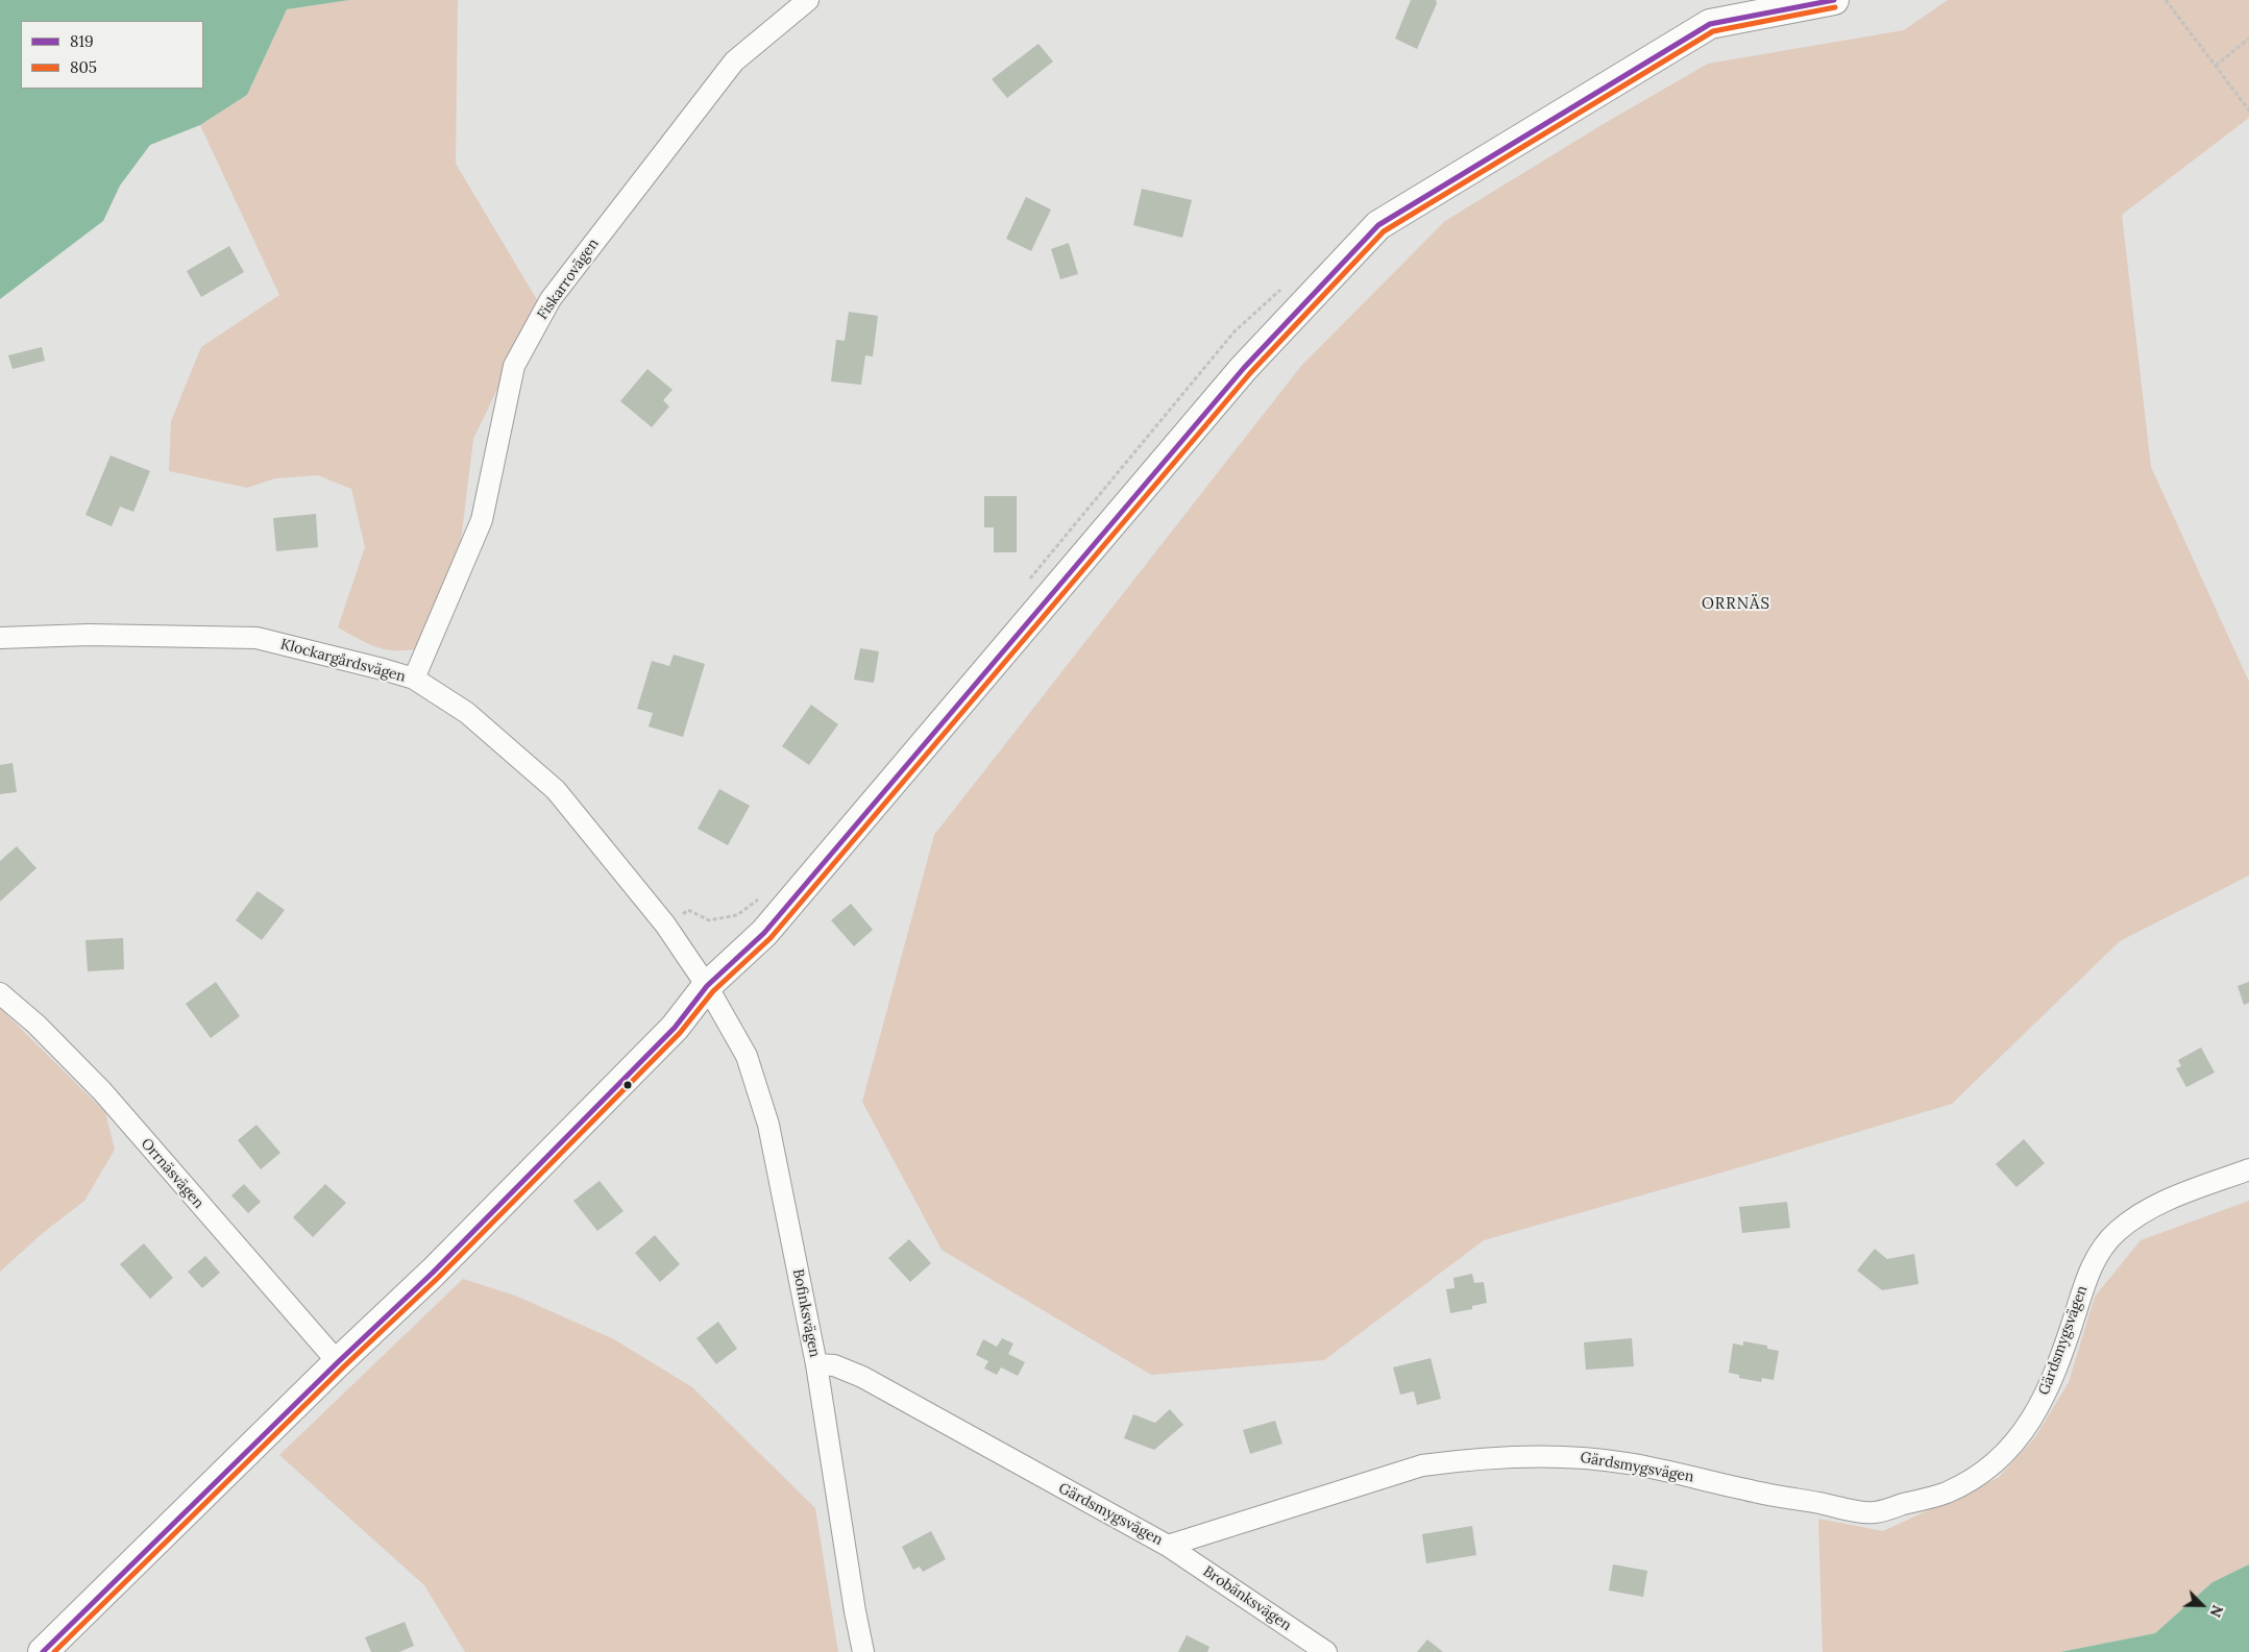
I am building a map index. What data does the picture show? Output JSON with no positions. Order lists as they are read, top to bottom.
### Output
{
  "streets": {
    "street": [
      "Fiskarrovägen",
      "Klockargårdsvägen",
      "Orrnäsvägen",
      "Bofinksvägen",
      "Gärdsmygsvägen",
      "Brobänksvägen"
    ]
  },
  "crossings": [
    ["Fiskarrovägen", "Klockargårdsvägen"],
    ["Klockargårdsvägen", "Bofinksvägen"],
    ["Bofinksvägen", "Gärdsmygsvägen"],
    ["Gärdsmygsvägen", "Brobänksvägen"]
  ],
  "districts": ["ORRNÄS"],
  "lines": ["transit line 819", "transit line 805"],
  "legend": ["819", "805"],
  "north": "bottom right"
}
